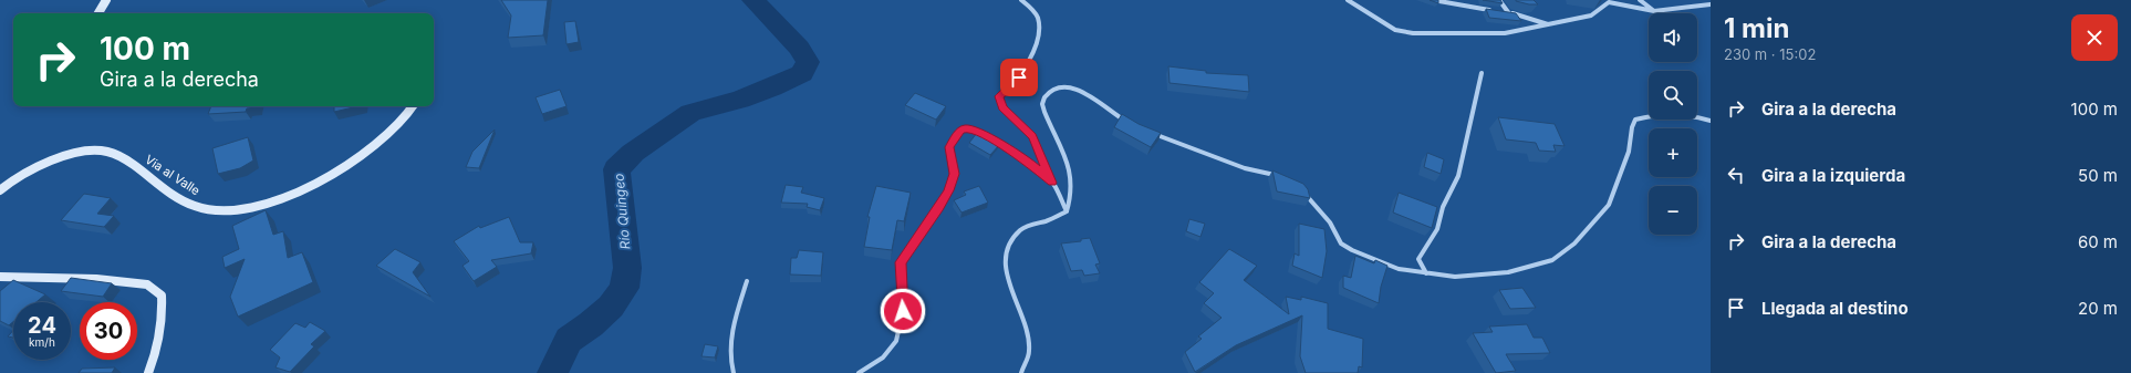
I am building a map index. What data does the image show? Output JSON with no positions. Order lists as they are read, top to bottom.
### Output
{
  "streets": {
    "main road": ["Via al Valle"]
  },
  "water": ["Río Quingeo"],
  "page": {
    "heading": ["1 min", "230 m · 15:02"],
    "map_buttons": ["+", "−"],
    "turn": ["100 m", "Gira a la derecha"],
    "list": [
      {
        "name": "Gira a la derecha",
        "value": "100 m"
      },
      {
        "name": "Gira a la izquierda",
        "value": "50 m"
      },
      {
        "name": "Gira a la derecha",
        "value": "60 m"
      },
      {
        "name": "Llegada al destino",
        "value": "20 m"
      }
    ],
    "speed": "24 km/h",
    "limit": "30"
  }
}
